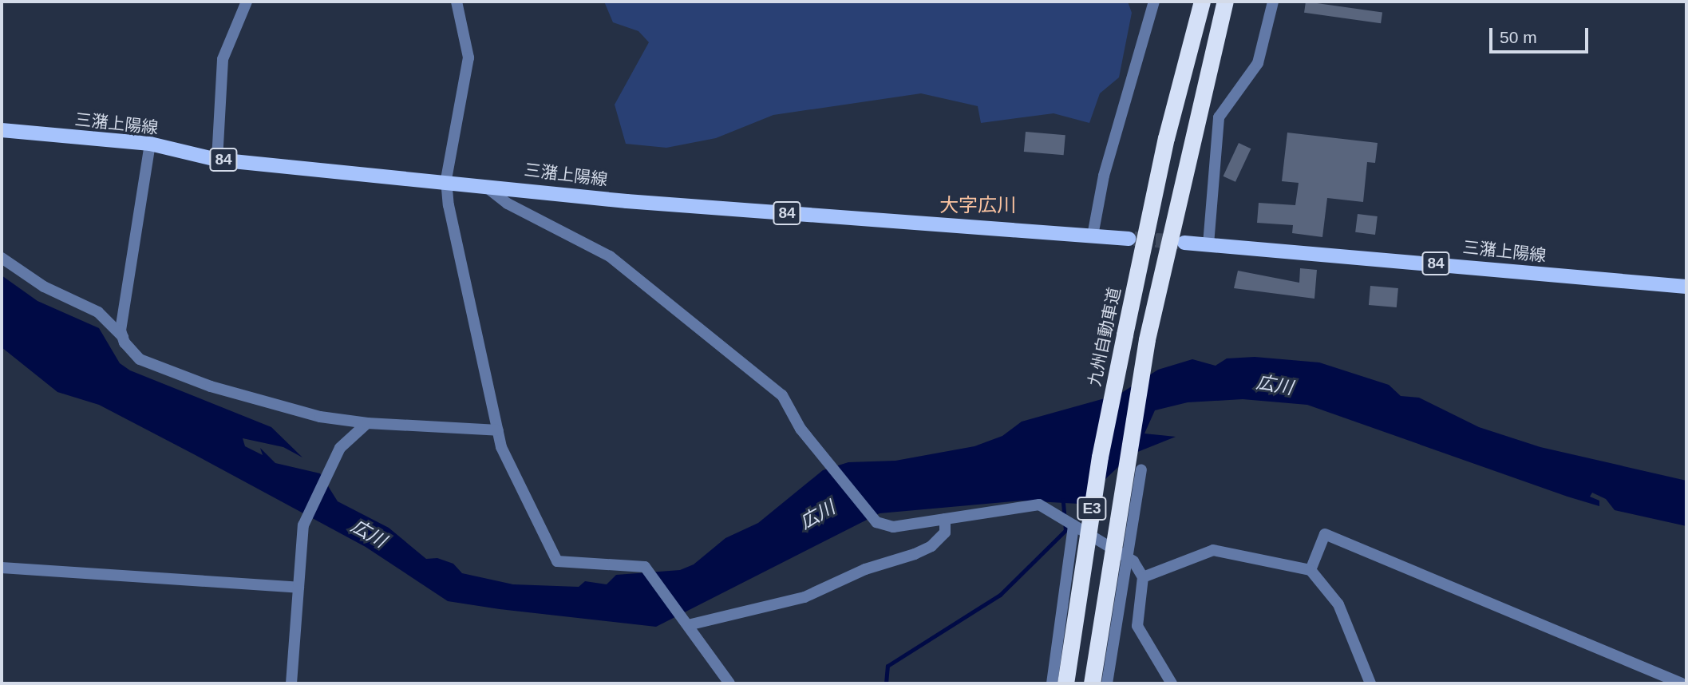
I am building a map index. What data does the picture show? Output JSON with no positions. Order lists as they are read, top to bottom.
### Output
{
  "streets": {
    "highway": ["九州自動車道", "E3"],
    "main road": ["三潴上陽線", "84"]
  },
  "districts": ["大字広川"],
  "water": ["広川"],
  "scale_bar": "50 m"
}
